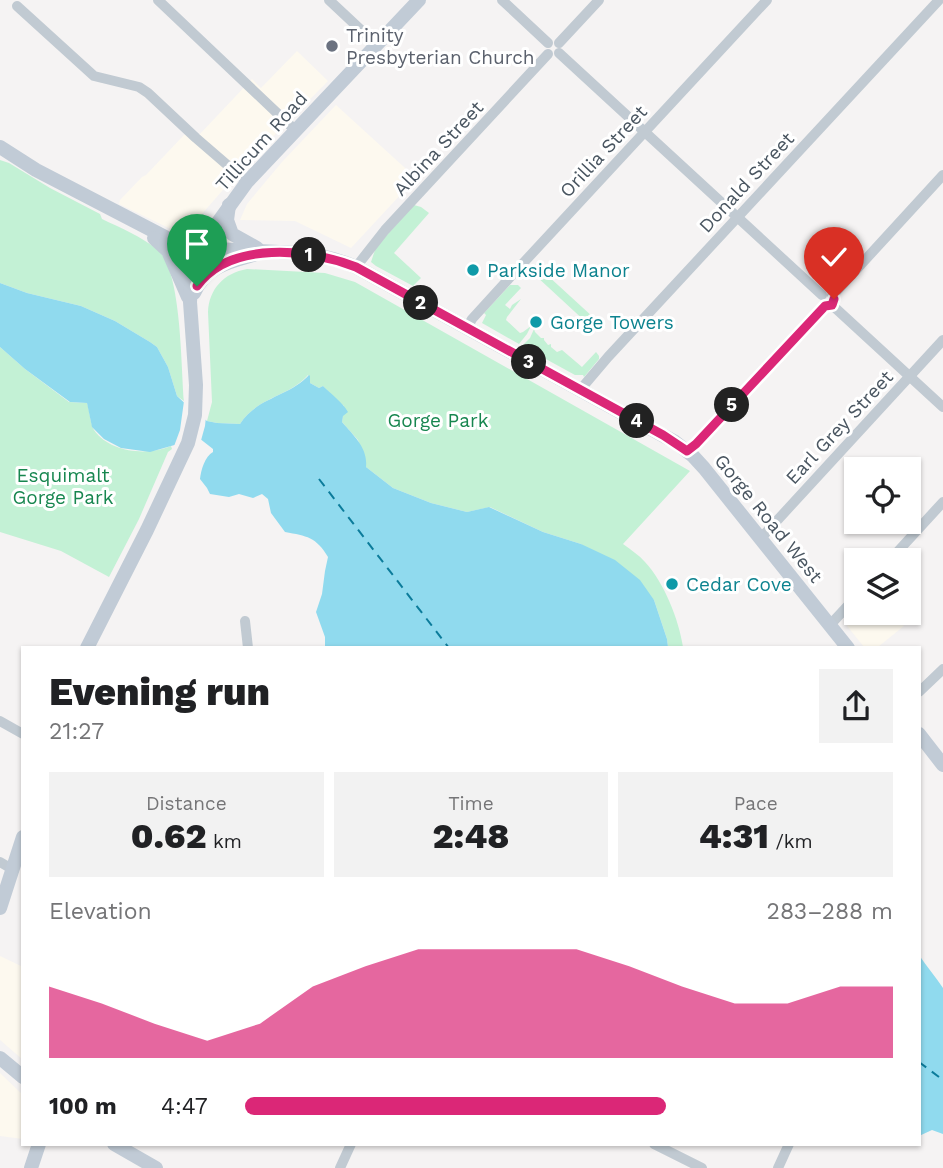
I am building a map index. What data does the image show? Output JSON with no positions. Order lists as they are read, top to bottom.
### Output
{
  "streets": {
    "main road": ["Tillicum Road", "Gorge Road West"],
    "street": [
      "Albina Street",
      "Orillia Street",
      "Donald Street",
      "Earl Grey Street"
    ]
  },
  "crossings": [
    ["Tillicum Road", "Gorge Road West"],
    ["Albina Street", "Gorge Road West"],
    ["Orillia Street", "Gorge Road West"],
    ["Donald Street", "Gorge Road West"],
    ["Earl Grey Street", "Gorge Road West"]
  ],
  "parks": ["Gorge Park", "Esquimalt Gorge Park"],
  "places": [
    "Trinity Presbyterian Church",
    "Parkside Manor",
    "Gorge Towers",
    "Cedar Cove"
  ],
  "page": {
    "pins": [
      "1",
      "2",
      "3",
      "5",
      "4"
    ],
    "heading": ["Evening run", "21:27"],
    "stats": [
      ["Distance", "0.62 km"],
      ["Time", "2:48"],
      ["Pace", "4:31 /km"]
    ],
    "chart": ["Elevation", "283–288 m"],
    "list": [
      {
        "name": "100 m",
        "note": "4:47"
      }
    ]
  }
}
